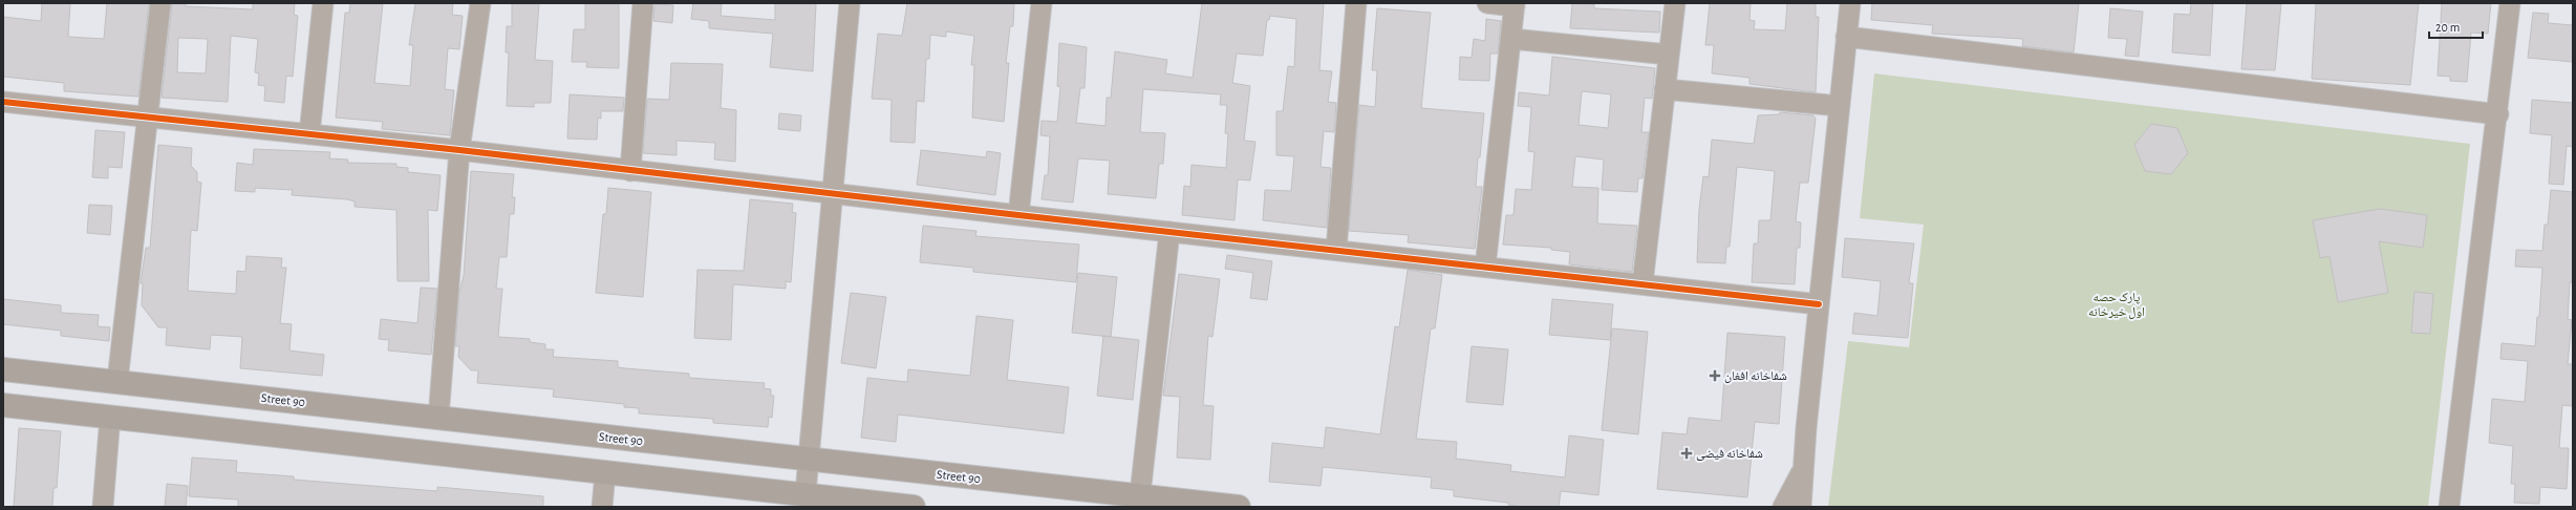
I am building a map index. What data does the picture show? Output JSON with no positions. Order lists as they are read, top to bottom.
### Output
{
  "streets": {
    "main road": ["Street 90"]
  },
  "parks": ["پارک حصه اول خیرخانه"],
  "places": {
    "health": ["شفاخانه افغان", "شفاخانه فیضی"]
  },
  "scale_bar": "20 m"
}
